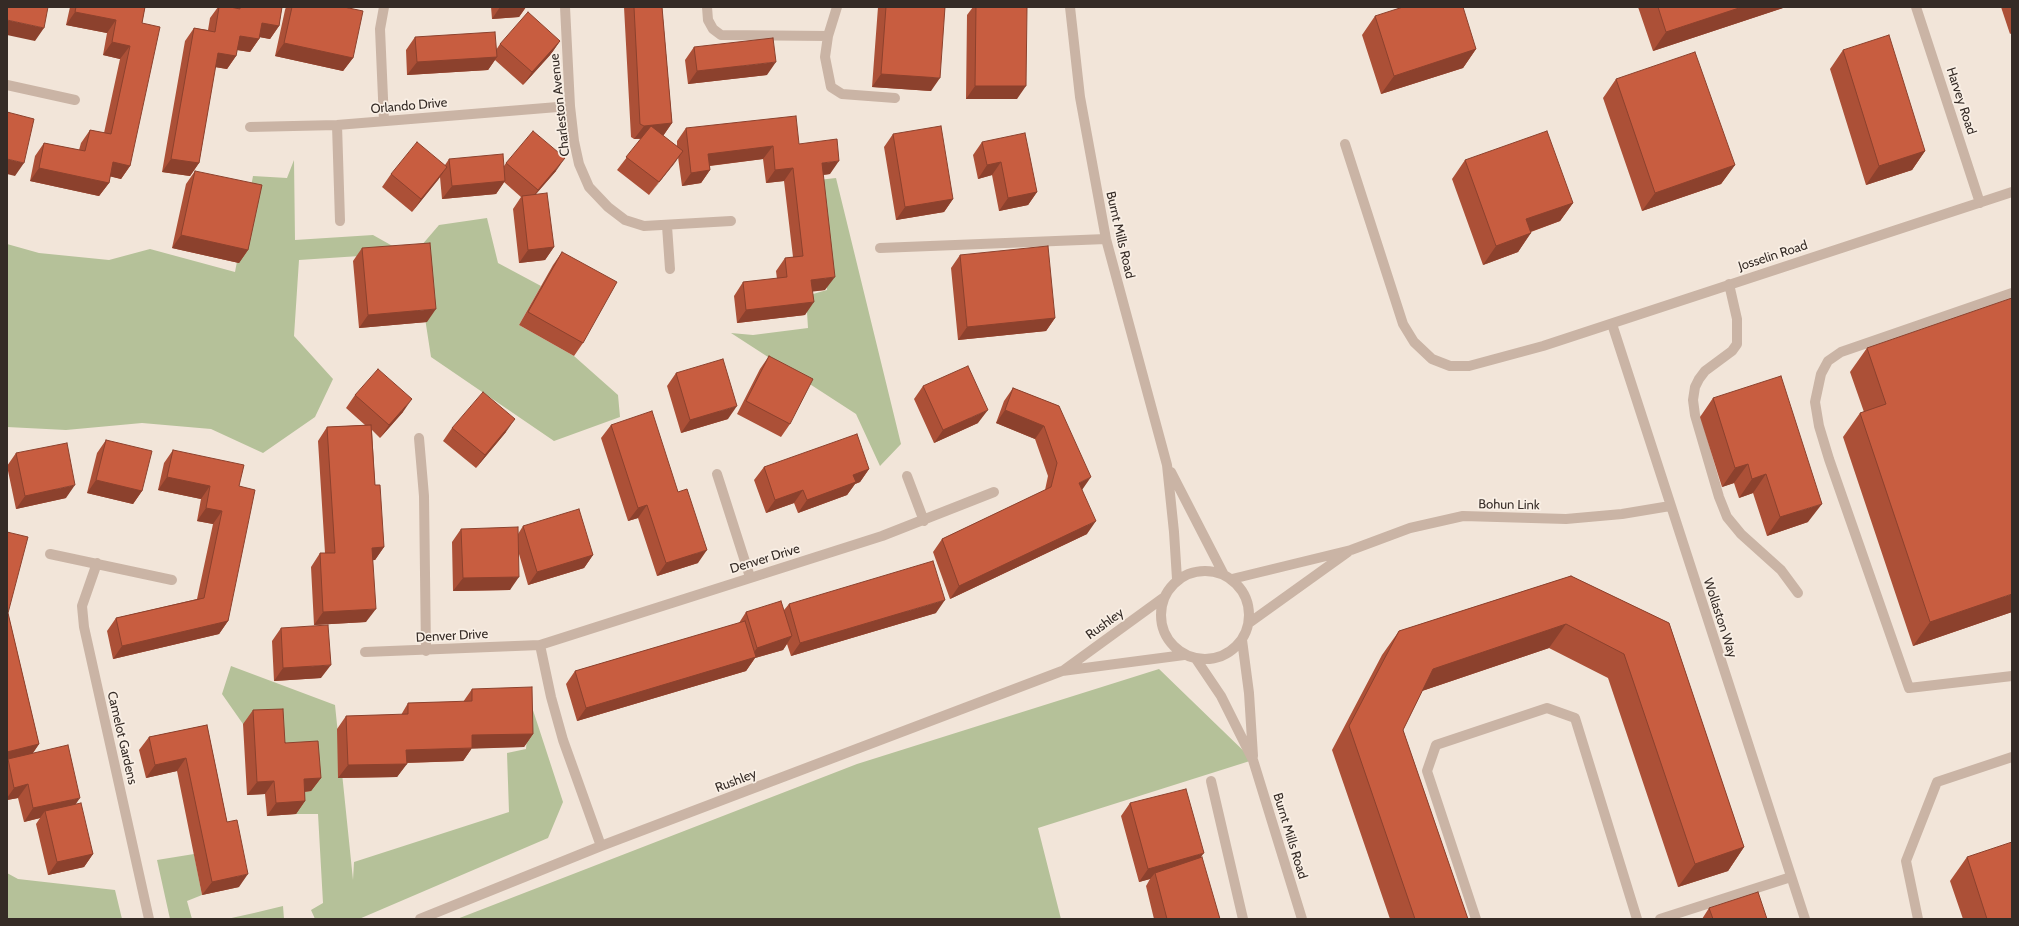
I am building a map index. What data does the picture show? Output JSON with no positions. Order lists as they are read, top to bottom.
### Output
{
  "streets": {
    "street": [
      "Harvey Road",
      "Charleston Avenue",
      "Orlando Drive",
      "Burnt Mills Road",
      "Josselin Road",
      "Bohun Link",
      "Denver Drive",
      "Wollaston Way",
      "Rushley",
      "Camelot Gardens"
    ]
  },
  "crossings": [
    ["Harvey Road", "Josselin Road"],
    ["Charleston Avenue", "Orlando Drive"],
    ["Burnt Mills Road", "Rushley"],
    ["Josselin Road", "Wollaston Way"],
    ["Bohun Link", "Wollaston Way"]
  ]
}
